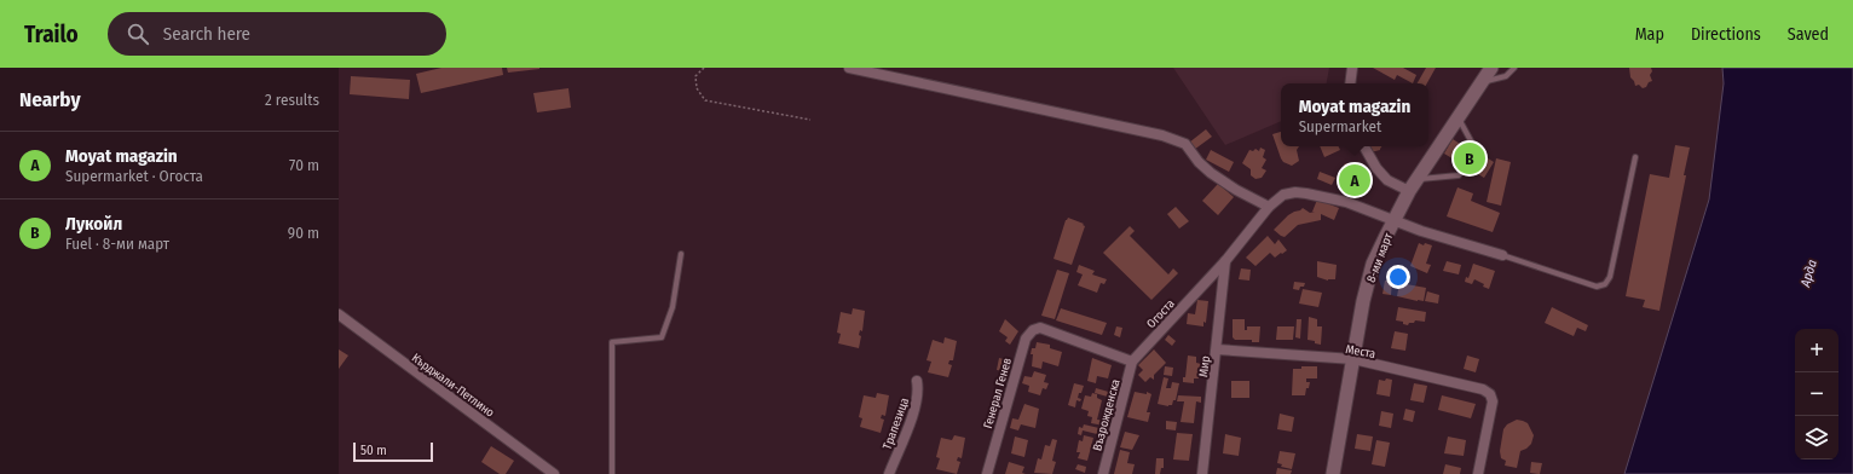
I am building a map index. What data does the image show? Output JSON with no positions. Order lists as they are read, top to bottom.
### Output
{
  "streets": {
    "main road": ["8-ми март"],
    "street": [
      "Огоста",
      "Места",
      "Мир",
      "Кърджали-Петлино",
      "Генерал Генев",
      "Възрожденска",
      "Трапезица"
    ]
  },
  "crossings": [
    ["8-ми март", "Огоста"],
    ["8-ми март", "Места"],
    ["Огоста", "Мир"],
    ["Огоста", "Генерал Генев"],
    ["Огоста", "Възрожденска"],
    ["Места", "Мир"],
    ["Генерал Генев", "Възрожденска"]
  ],
  "water": ["Арда"],
  "scale_bar": "50 m",
  "page": {
    "header": "Trailo",
    "search": "Search here",
    "nav": ["Map", "Directions", "Saved"],
    "heading": ["Nearby", "2 results"],
    "popup": ["Moyat magazin", "Supermarket"],
    "list": [
      {
        "mark": "A",
        "name": "Moyat magazin",
        "note": "Supermarket · Огоста",
        "value": "70 m"
      },
      {
        "mark": "B",
        "name": "Лукойл",
        "note": "Fuel · 8-ми март",
        "value": "90 m"
      }
    ],
    "pins": ["B", "A"],
    "map_buttons": ["+", "−"],
    "scale": "50 m"
  }
}
